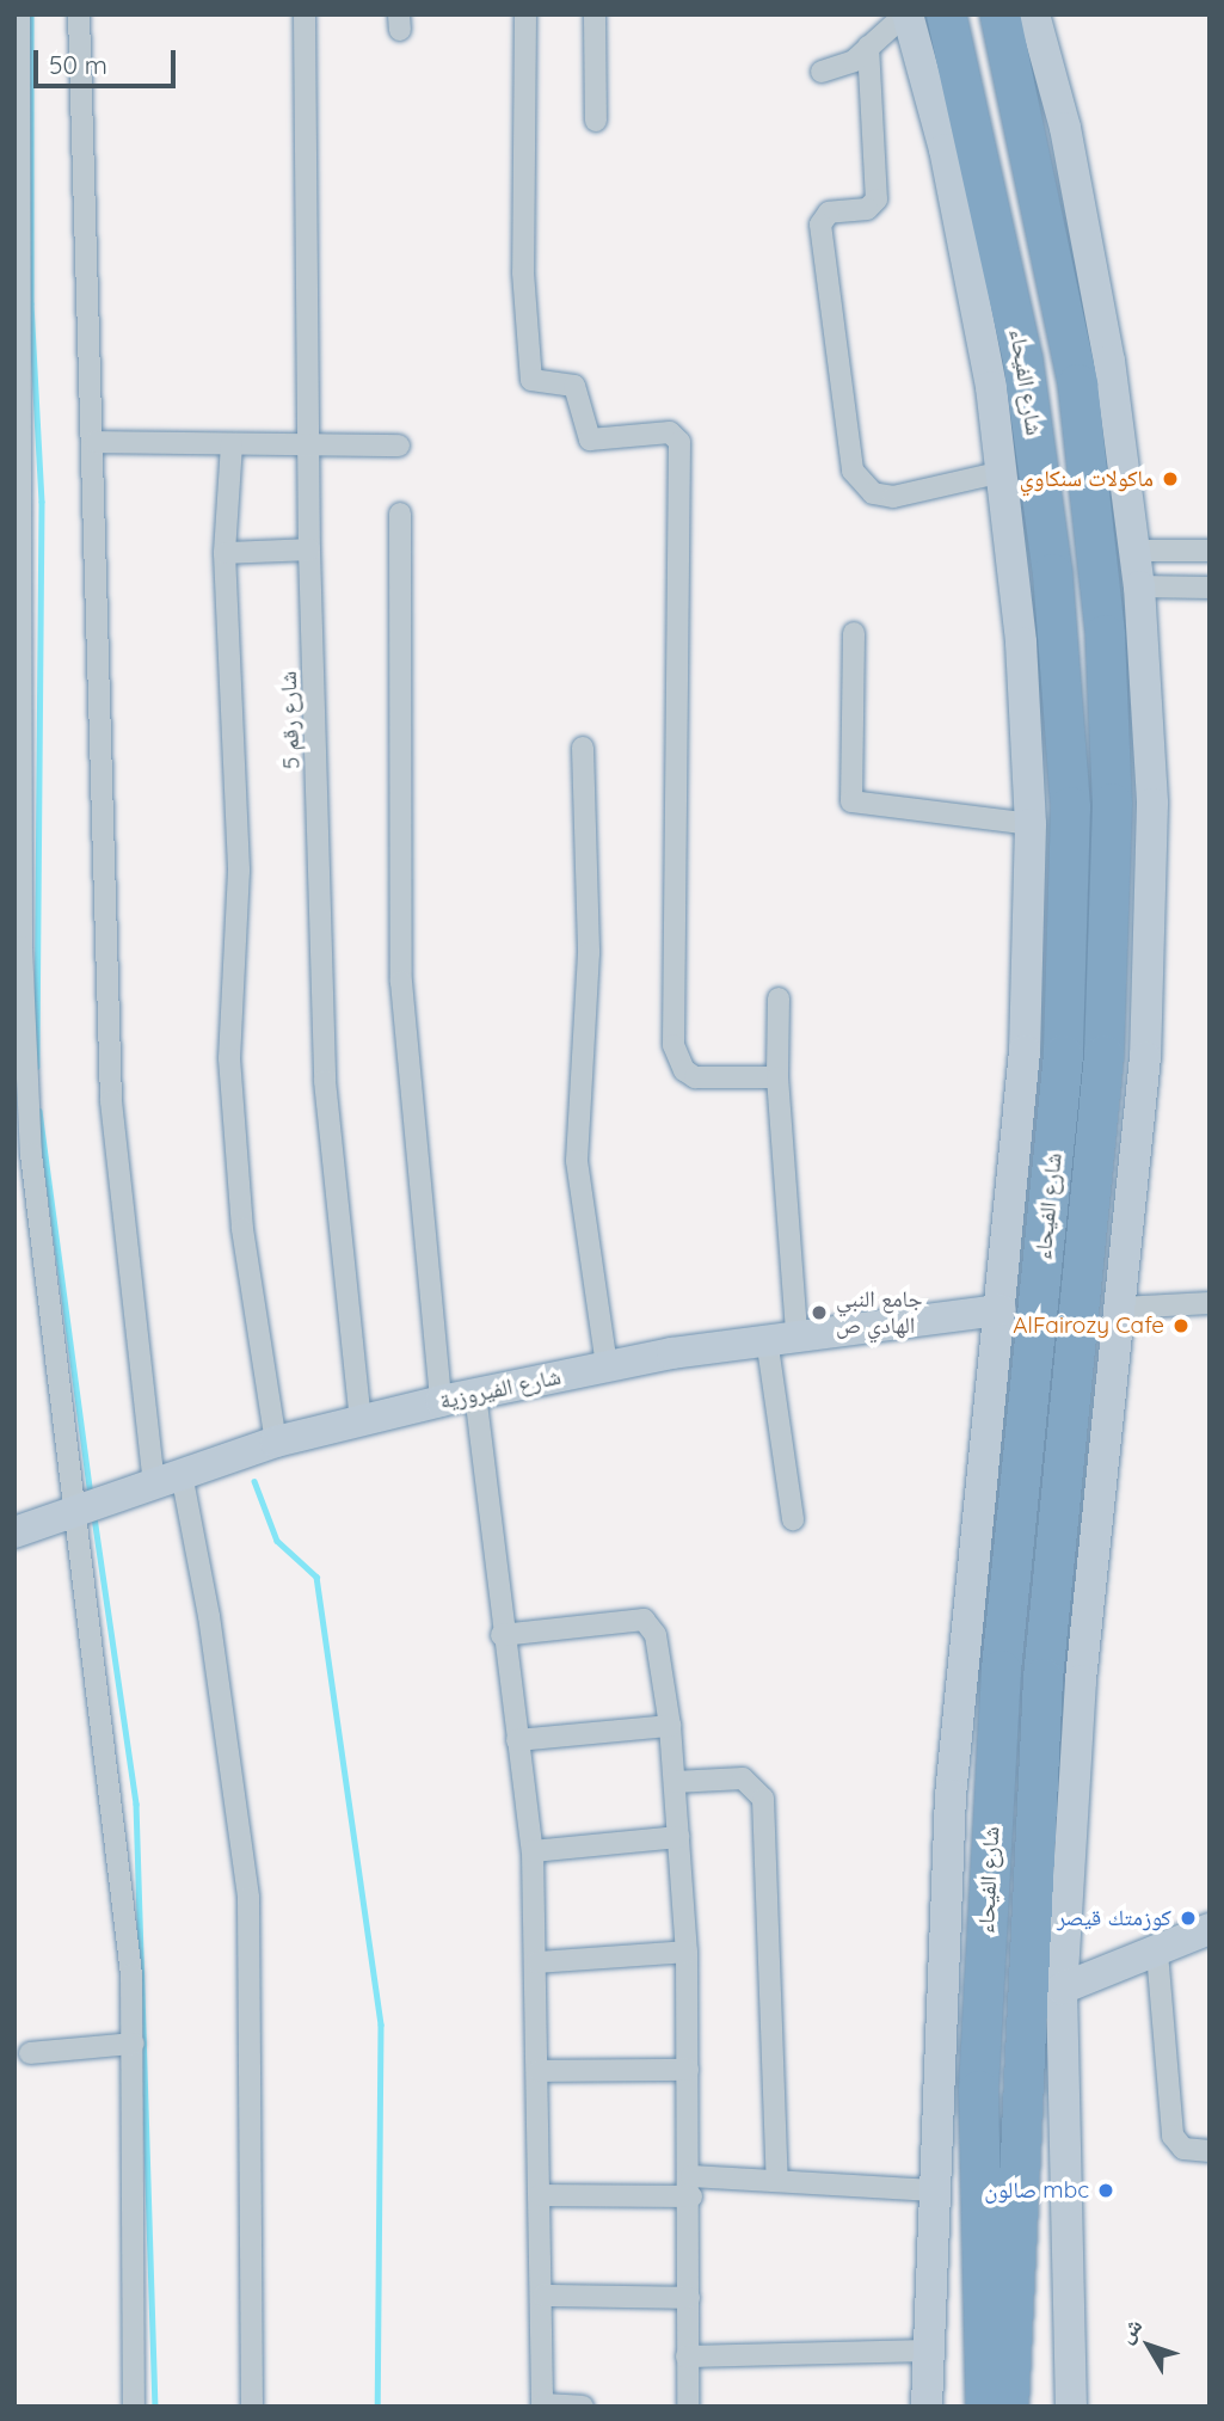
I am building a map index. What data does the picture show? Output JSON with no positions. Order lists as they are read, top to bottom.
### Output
{
  "streets": {
    "highway": ["شارع الفيحاء"],
    "street": ["شارع رقم 5", "شارع الفيروزية"]
  },
  "crossings": [
    ["شارع رقم 5", "شارع الفيروزية"]
  ],
  "places": [
    "ماكولات سنكاوي",
    "جامع النبي الهادي ص",
    "AlFairozy Cafe",
    "كوزمتك قيصر",
    "صالون mbc"
  ],
  "scale_bar": "50 m",
  "north": "top left"
}
